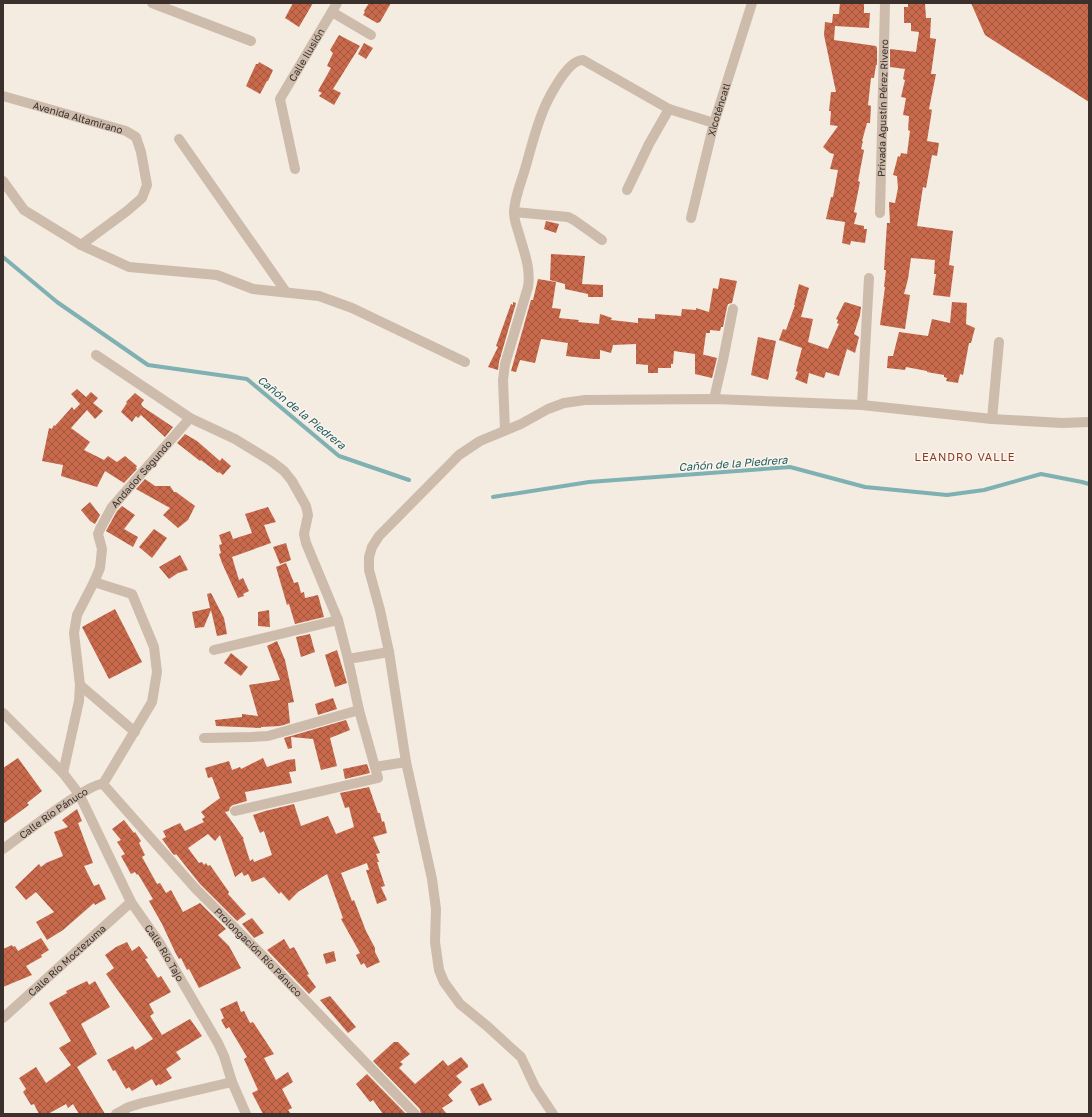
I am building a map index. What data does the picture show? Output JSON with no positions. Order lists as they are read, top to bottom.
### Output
{
  "streets": {
    "street": [
      "Calle Ilusión",
      "Privada Agustín Pérez Rivero",
      "Xicoténcatl",
      "Avenida Altamirano",
      "Andador Segundo",
      "Calle Río Pánuco",
      "Prolongación Río Pánuco",
      "Calle Río Tajo",
      "Calle Río Moctezuma"
    ]
  },
  "crossings": [
    ["Calle Río Pánuco", "Prolongación Río Pánuco"],
    ["Calle Río Pánuco", "Calle Río Tajo"],
    ["Calle Río Tajo", "Calle Río Moctezuma"]
  ],
  "districts": ["LEANDRO VALLE"],
  "water": ["Cañón de la Piedrera"]
}
